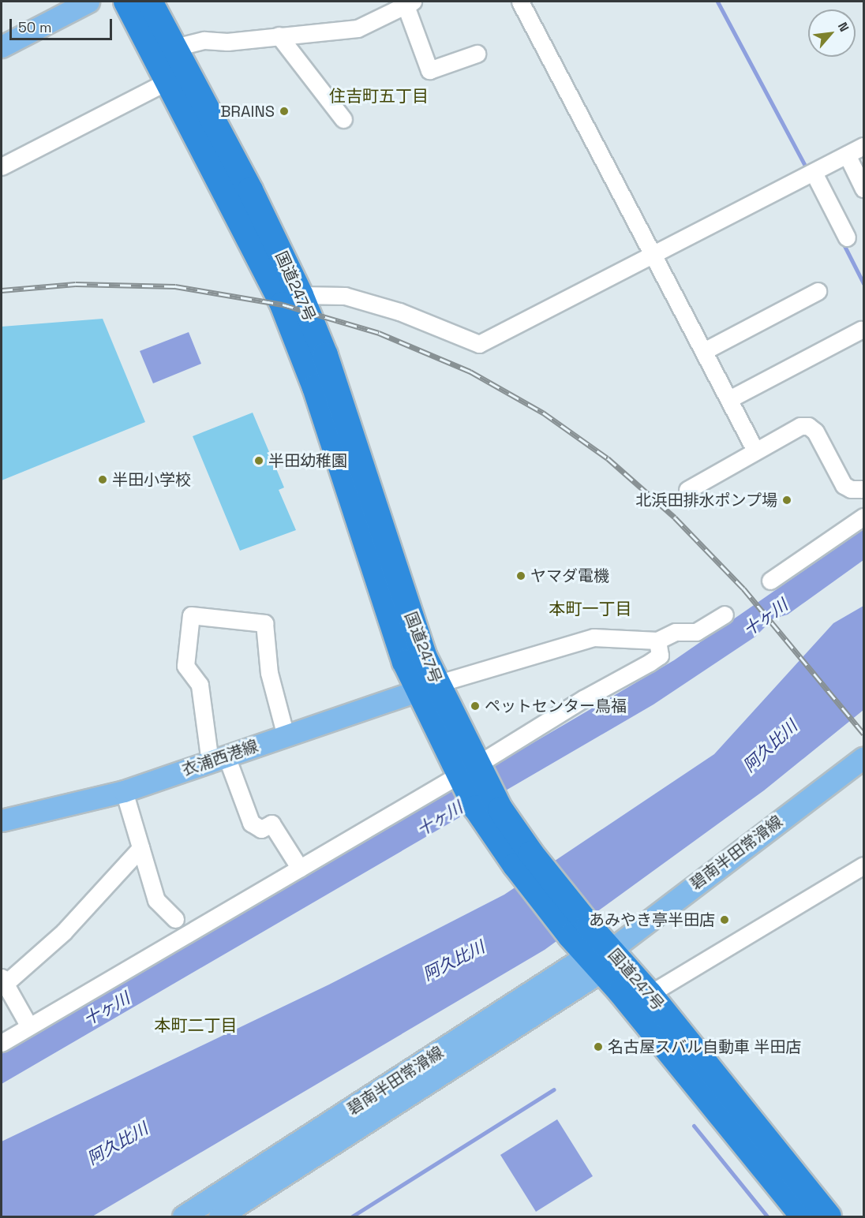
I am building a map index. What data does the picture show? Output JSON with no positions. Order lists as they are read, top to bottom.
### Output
{
  "streets": {
    "highway": ["国道247号"],
    "main road": ["衣浦西港線", "碧南半田常滑線"]
  },
  "crossings": [
    ["国道247号", "衣浦西港線"],
    ["国道247号", "碧南半田常滑線"]
  ],
  "districts": ["住吉町五丁目", "本町一丁目", "本町二丁目"],
  "water": ["十ヶ川", "阿久比川"],
  "places": [
    "BRAINS",
    "半田幼稚園",
    "半田小学校",
    "北浜田排水ポンプ場",
    "ヤマダ電機",
    "ペットセンター鳥福",
    "あみやき亭半田店",
    "名古屋スバル自動車 半田店"
  ],
  "scale_bar": "50 m",
  "north": "top right"
}
